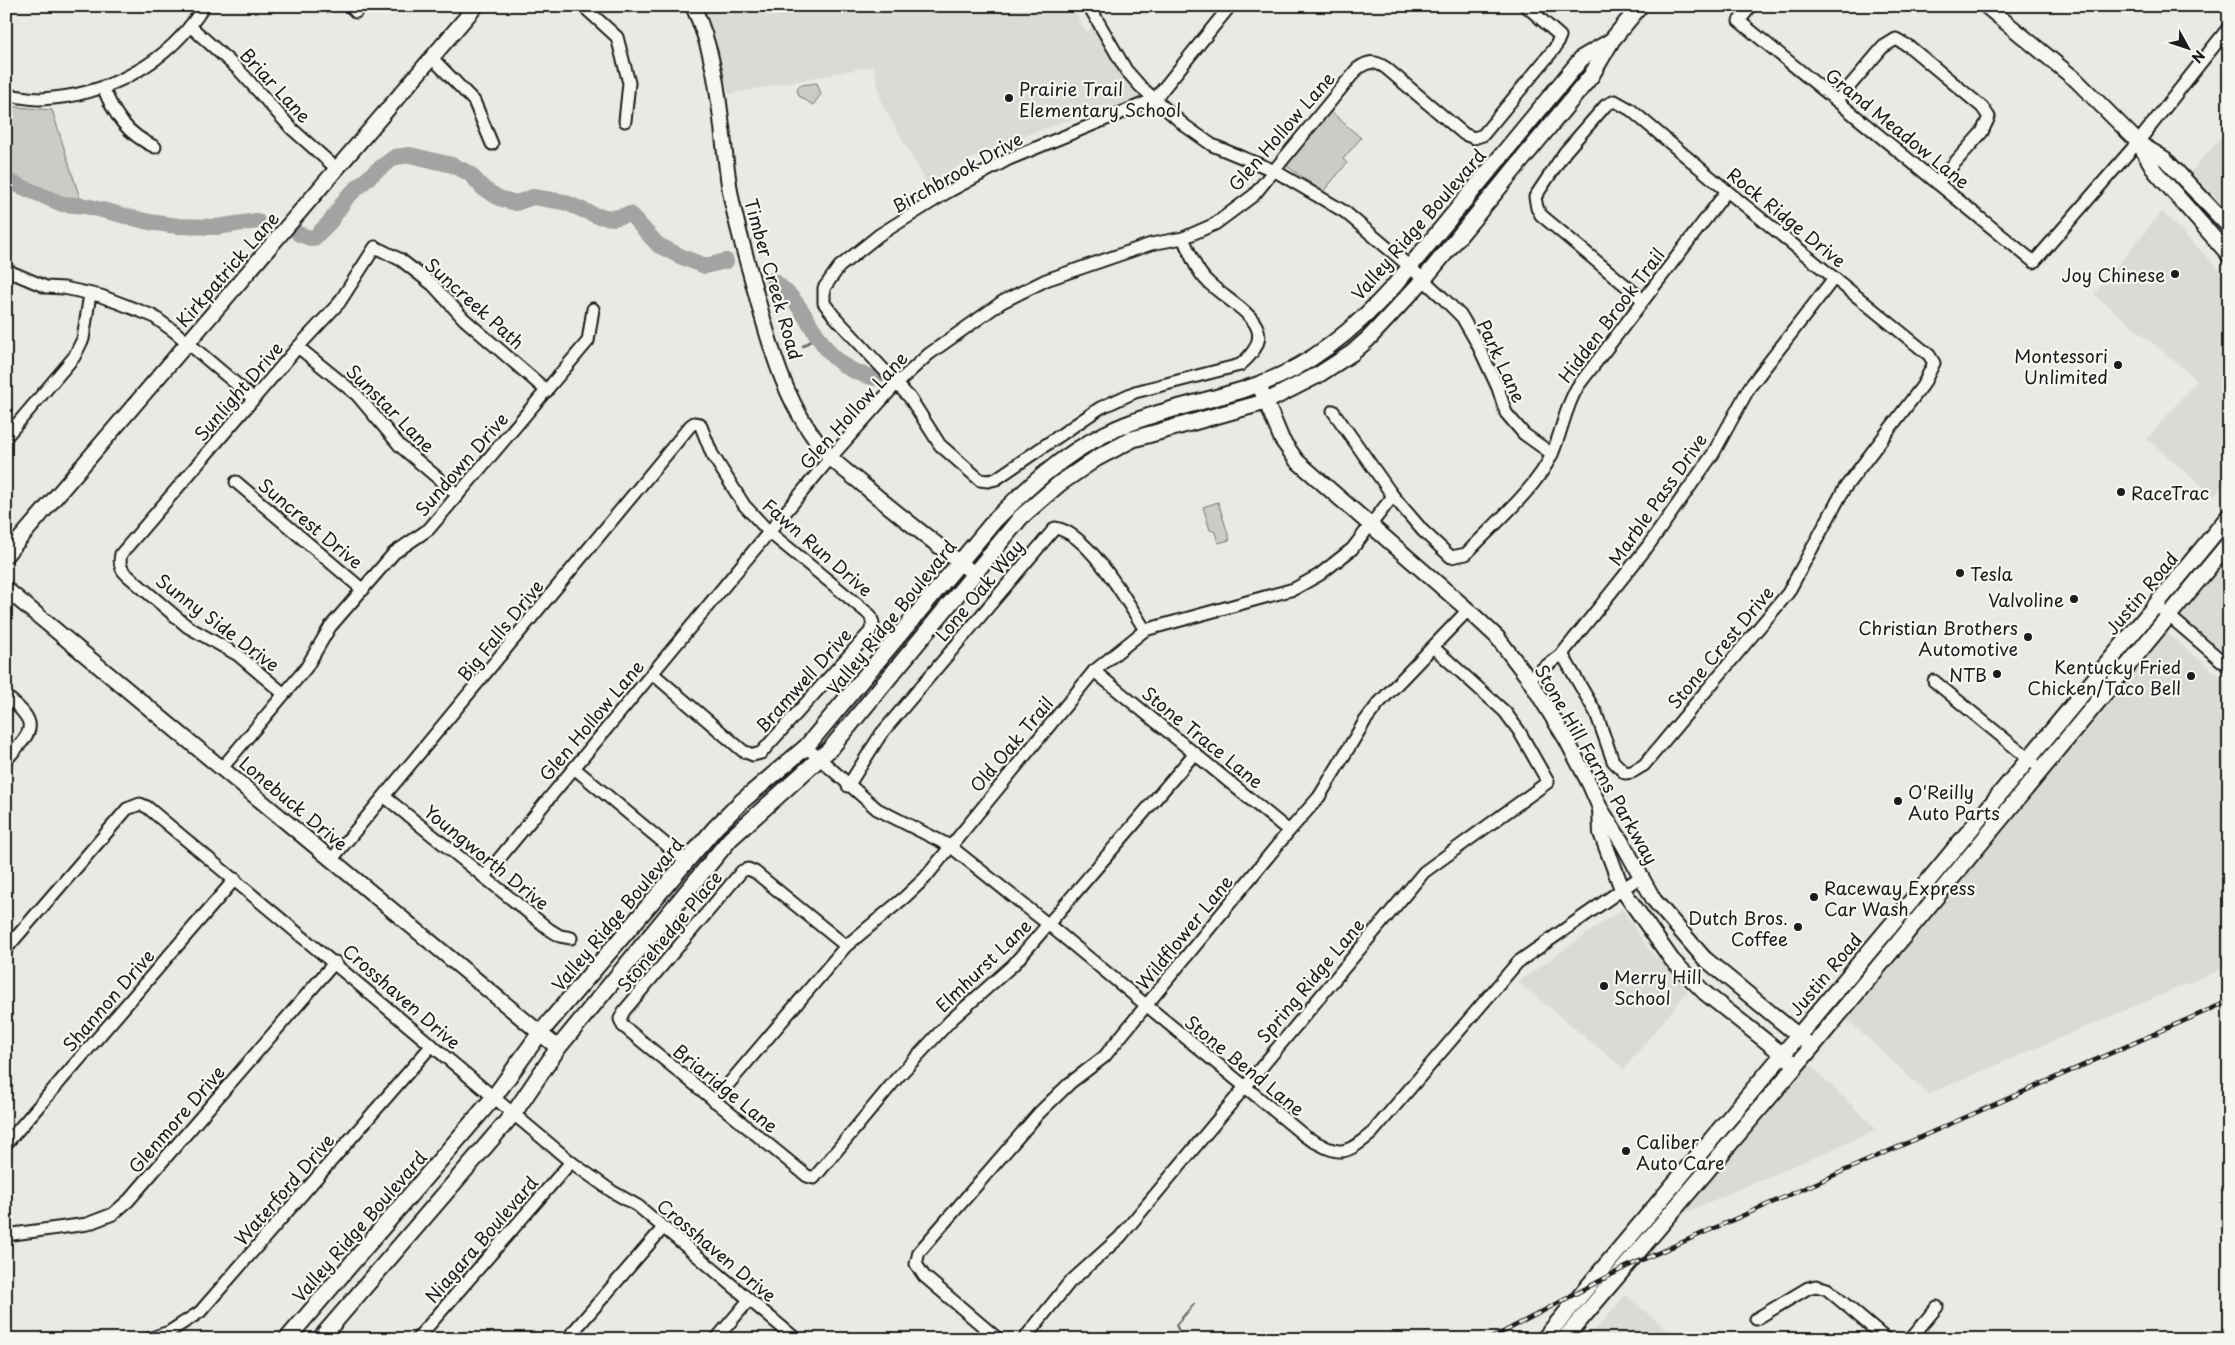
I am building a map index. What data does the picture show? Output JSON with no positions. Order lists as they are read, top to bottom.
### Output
{
  "streets": {
    "main road": ["Valley Ridge Boulevard", "Justin Road"],
    "street": [
      "Briar Lane",
      "Grand Meadow Lane",
      "Glen Hollow Lane",
      "Birchbrook Drive",
      "Rock Ridge Drive",
      "Kirkpatrick Lane",
      "Timber Creek Road",
      "Suncreek Path",
      "Hidden Brook Trail",
      "Park Lane",
      "Sunlight Drive",
      "Sunstar Lane",
      "Sundown Drive",
      "Marble Pass Drive",
      "Suncrest Drive",
      "Fawn Run Drive",
      "Lone Oak Way",
      "Sunny Side Drive",
      "Big Falls Drive",
      "Stone Crest Drive",
      "Bramwell Drive",
      "Stone Trace Lane",
      "Old Oak Trail",
      "Stone Hill Farms Parkway",
      "Lonebuck Drive",
      "Youngworth Drive",
      "Stonehedge Place",
      "Wildflower Lane",
      "Elmhurst Lane",
      "Spring Ridge Lane",
      "Crosshaven Drive",
      "Shannon Drive",
      "Stone Bend Lane",
      "Briaridge Lane",
      "Glenmore Drive",
      "Waterford Drive",
      "Niagara Boulevard"
    ]
  },
  "crossings": [
    ["Briar Lane", "Kirkpatrick Lane"],
    ["Glen Hollow Lane", "Birchbrook Drive"],
    ["Glen Hollow Lane", "Timber Creek Road"],
    ["Glen Hollow Lane", "Park Lane"],
    ["Glen Hollow Lane", "Fawn Run Drive"],
    ["Glen Hollow Lane", "Bramwell Drive"],
    ["Glen Hollow Lane", "Youngworth Drive"],
    ["Birchbrook Drive", "Park Lane"],
    ["Rock Ridge Drive", "Hidden Brook Trail"],
    ["Rock Ridge Drive", "Marble Pass Drive"],
    ["Rock Ridge Drive", "Stone Crest Drive"],
    ["Valley Ridge Boulevard", "Timber Creek Road"],
    ["Valley Ridge Boulevard", "Park Lane"],
    ["Valley Ridge Boulevard", "Stone Hill Farms Parkway"],
    ["Valley Ridge Boulevard", "Lonebuck Drive"],
    ["Valley Ridge Boulevard", "Crosshaven Drive"],
    ["Valley Ridge Boulevard", "Stone Bend Lane"],
    ["Suncreek Path", "Sunlight Drive"],
    ["Suncreek Path", "Sundown Drive"],
    ["Hidden Brook Trail", "Park Lane"],
    ["Hidden Brook Trail", "Old Oak Trail"],
    ["Sunlight Drive", "Sunstar Lane"],
    ["Sunlight Drive", "Sunny Side Drive"],
    ["Sunstar Lane", "Sundown Drive"],
    ["Sundown Drive", "Suncrest Drive"],
    ["Sundown Drive", "Sunny Side Drive"],
    ["Sundown Drive", "Lonebuck Drive"],
    ["Marble Pass Drive", "Stone Crest Drive"],
    ["Marble Pass Drive", "Stone Hill Farms Parkway"],
    ["Fawn Run Drive", "Big Falls Drive"],
    ["Fawn Run Drive", "Bramwell Drive"],
    ["Lone Oak Way", "Old Oak Trail"],
    ["Lone Oak Way", "Stone Bend Lane"],
    ["Justin Road", "Stone Hill Farms Parkway"],
    ["Big Falls Drive", "Lonebuck Drive"],
    ["Big Falls Drive", "Youngworth Drive"],
    ["Stone Trace Lane", "Old Oak Trail"],
    ["Stone Trace Lane", "Wildflower Lane"],
    ["Stone Trace Lane", "Elmhurst Lane"],
    ["Old Oak Trail", "Stone Hill Farms Parkway"],
    ["Old Oak Trail", "Stonehedge Place"],
    ["Old Oak Trail", "Stone Bend Lane"],
    ["Old Oak Trail", "Briaridge Lane"],
    ["Stone Hill Farms Parkway", "Wildflower Lane"],
    ["Stone Hill Farms Parkway", "Stone Bend Lane"],
    ["Stonehedge Place", "Briaridge Lane"],
    ["Wildflower Lane", "Spring Ridge Lane"],
    ["Wildflower Lane", "Stone Bend Lane"],
    ["Elmhurst Lane", "Stone Bend Lane"],
    ["Elmhurst Lane", "Briaridge Lane"],
    ["Spring Ridge Lane", "Stone Bend Lane"],
    ["Crosshaven Drive", "Shannon Drive"],
    ["Crosshaven Drive", "Glenmore Drive"],
    ["Crosshaven Drive", "Waterford Drive"],
    ["Crosshaven Drive", "Niagara Boulevard"]
  ],
  "places": [
    "Prairie Trail Elementary School",
    "Joy Chinese",
    "Montessori Unlimited",
    "RaceTrac",
    "Tesla",
    "Valvoline",
    "Christian Brothers Automotive",
    "NTB",
    "Kentucky Fried Chicken/Taco Bell",
    "O'Reilly Auto Parts",
    "Raceway Express Car Wash",
    "Dutch Bros. Coffee",
    "Merry Hill School",
    "Caliber Auto Care"
  ],
  "north": "bottom right"
}
